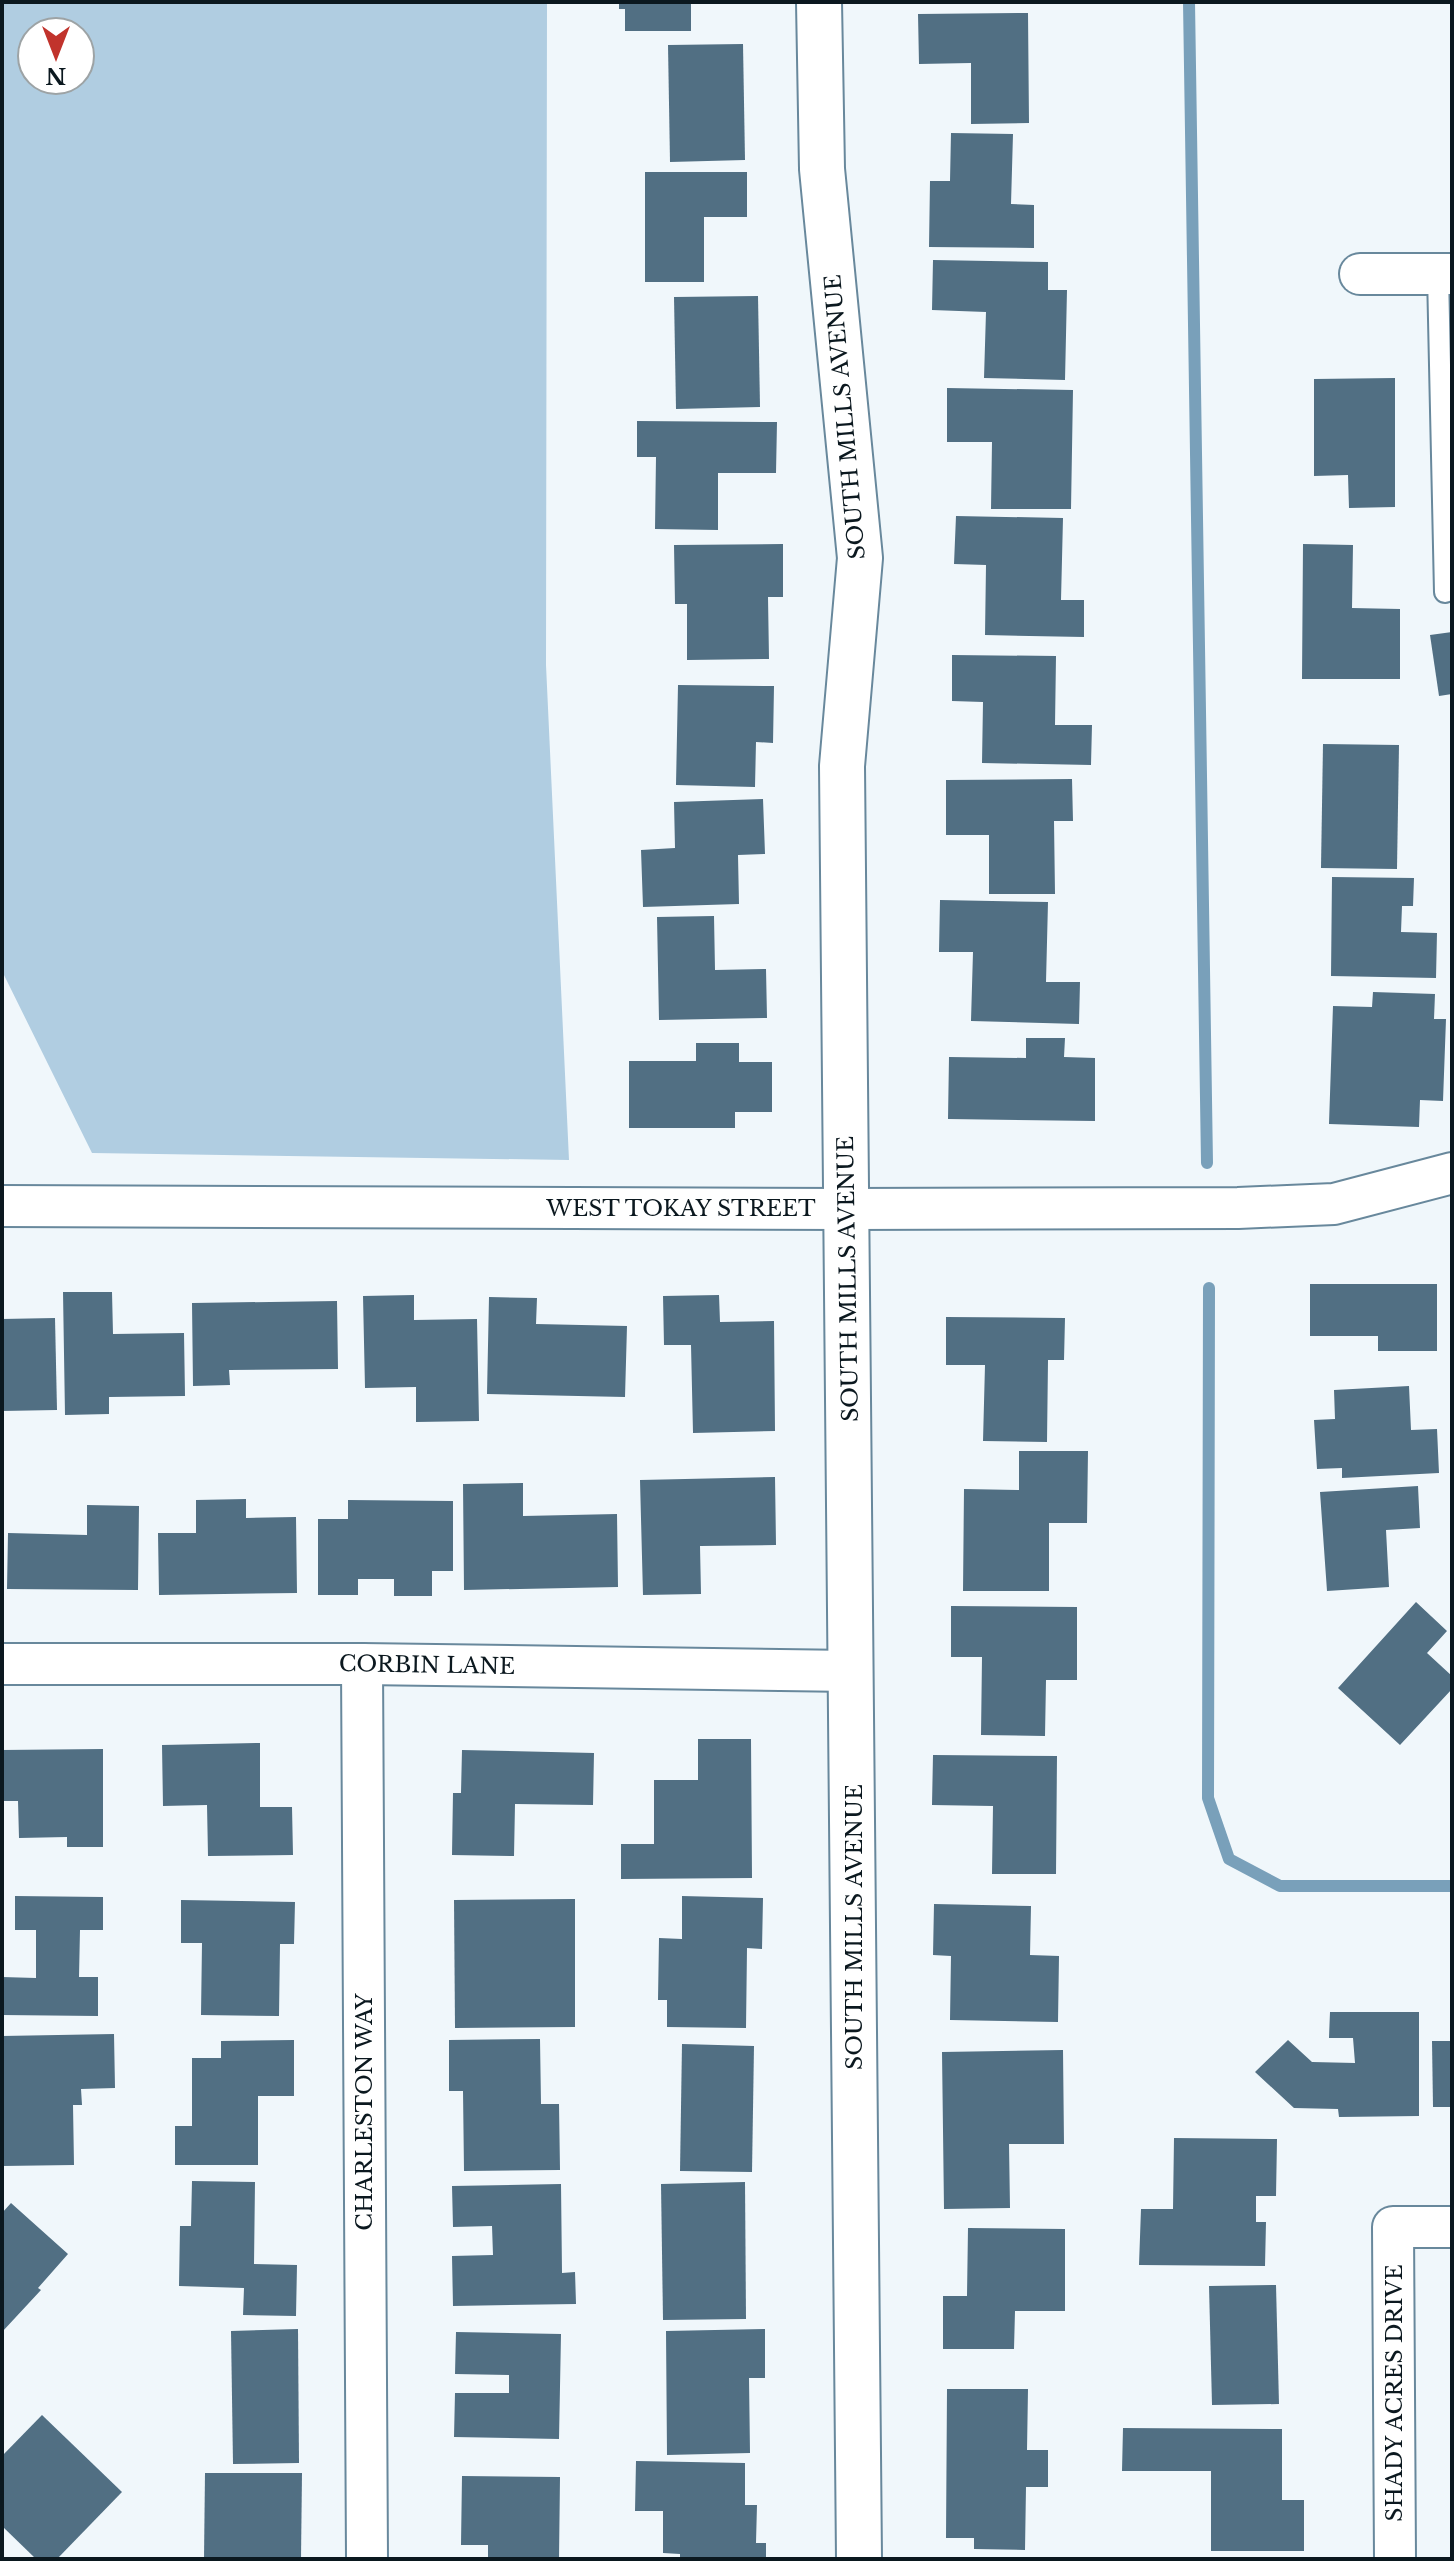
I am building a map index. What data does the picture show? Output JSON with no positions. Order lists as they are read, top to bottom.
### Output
{
  "streets": {
    "street": [
      "SOUTH MILLS AVENUE",
      "WEST TOKAY STREET",
      "CORBIN LANE",
      "CHARLESTON WAY",
      "SHADY ACRES DRIVE"
    ]
  },
  "crossings": [
    ["SOUTH MILLS AVENUE", "WEST TOKAY STREET"],
    ["SOUTH MILLS AVENUE", "CORBIN LANE"],
    ["CORBIN LANE", "CHARLESTON WAY"]
  ],
  "north": "bottom"
}
